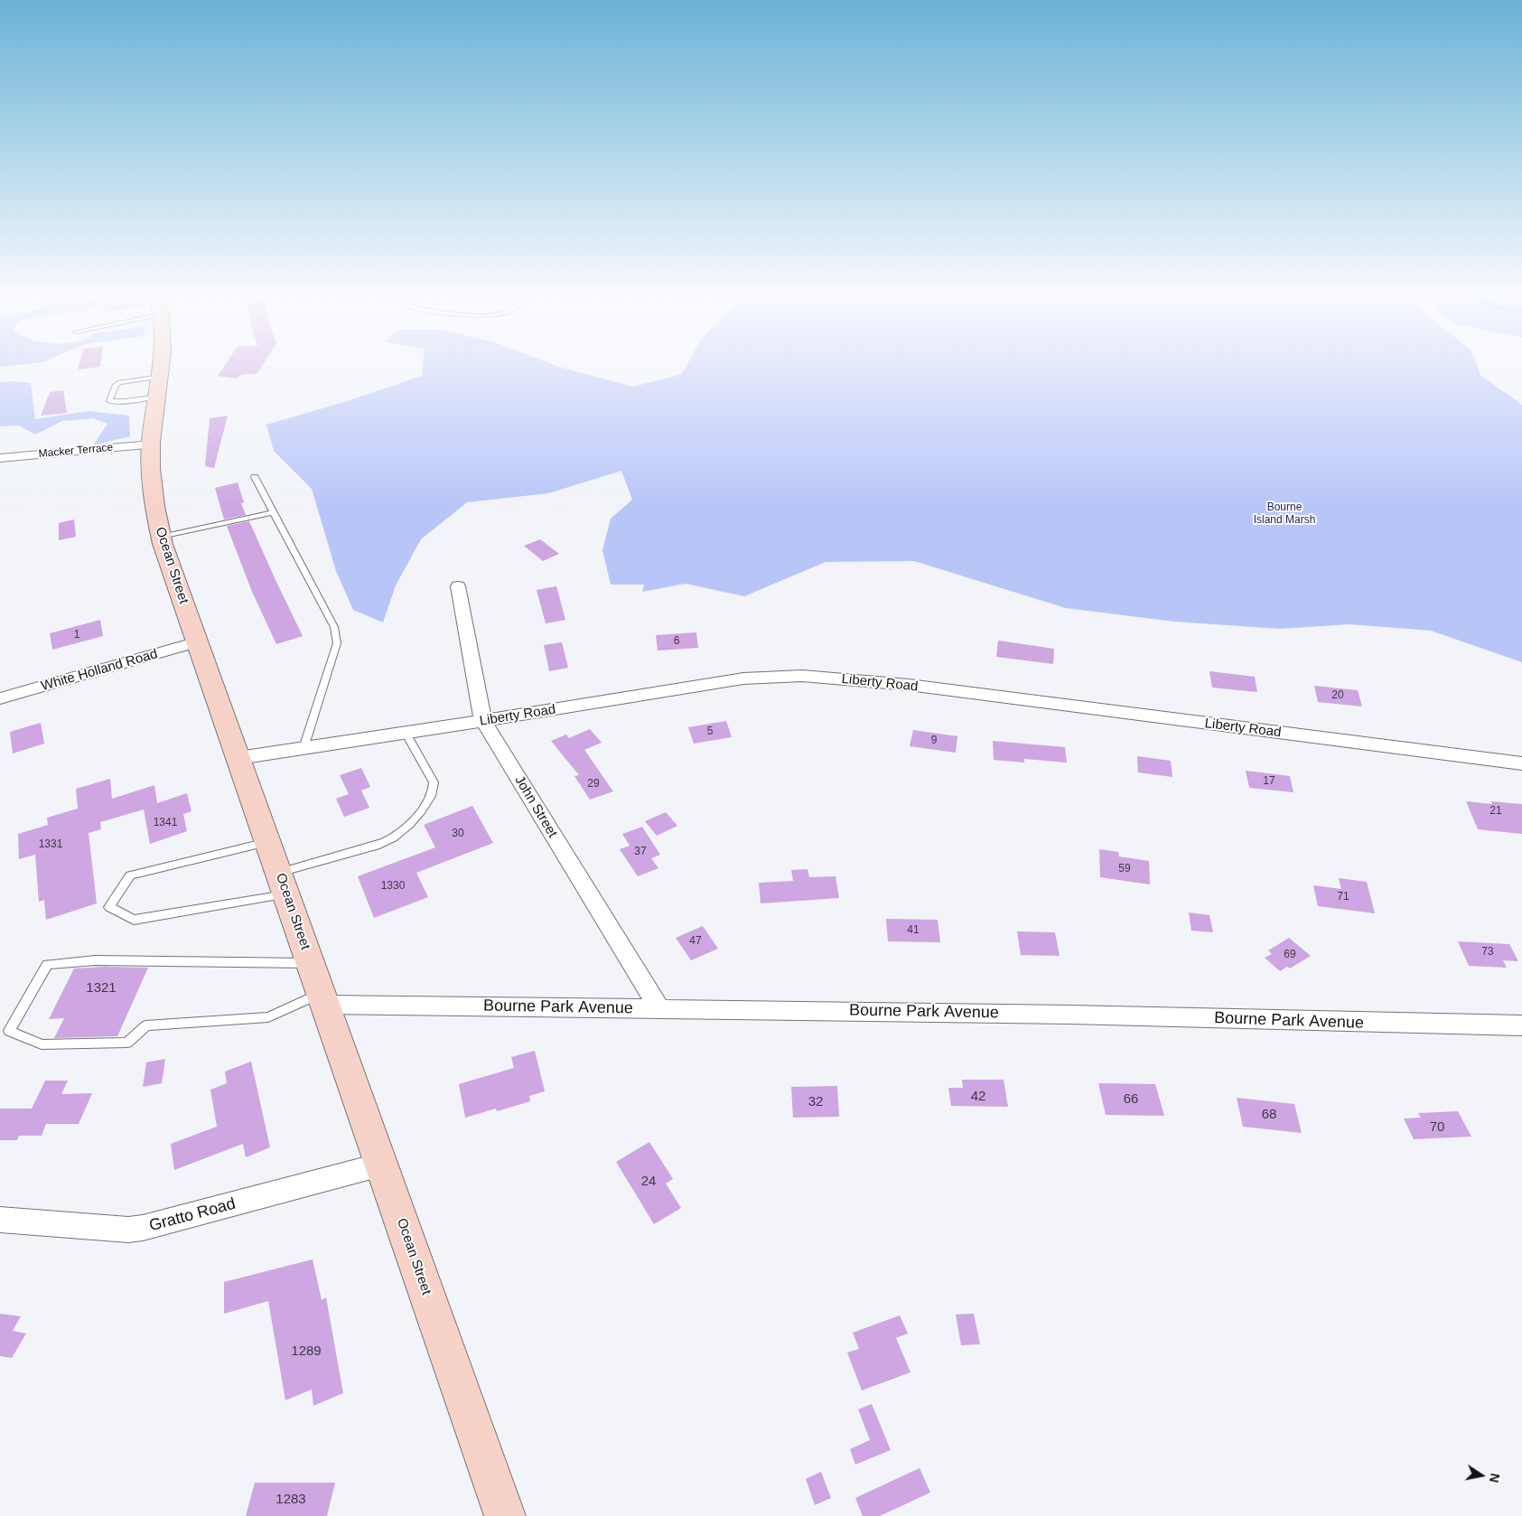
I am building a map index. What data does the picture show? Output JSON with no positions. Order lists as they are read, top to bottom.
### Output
{
  "streets": {
    "main road": ["Ocean Street"],
    "street": [
      "Macker Terrace",
      "White Holland Road",
      "Liberty Road",
      "John Street",
      "Bourne Park Avenue",
      "Gratto Road"
    ]
  },
  "crossings": [
    ["Macker Terrace", "Ocean Street"],
    ["Ocean Street", "White Holland Road"],
    ["Ocean Street", "Liberty Road"],
    ["Ocean Street", "Bourne Park Avenue"],
    ["Ocean Street", "Gratto Road"],
    ["Liberty Road", "John Street"],
    ["John Street", "Bourne Park Avenue"]
  ],
  "parks": ["Bourne Island Marsh"],
  "house_numbers": [
    "1",
    "6",
    "20",
    "5",
    "9",
    "17",
    "29",
    "21",
    "1341",
    "30",
    "1331",
    "37",
    "59",
    "1330",
    "71",
    "41",
    "47",
    "73",
    "69",
    "1321",
    "42",
    "66",
    "32",
    "68",
    "70",
    "24",
    "1289",
    "1283"
  ],
  "north": "right"
}
